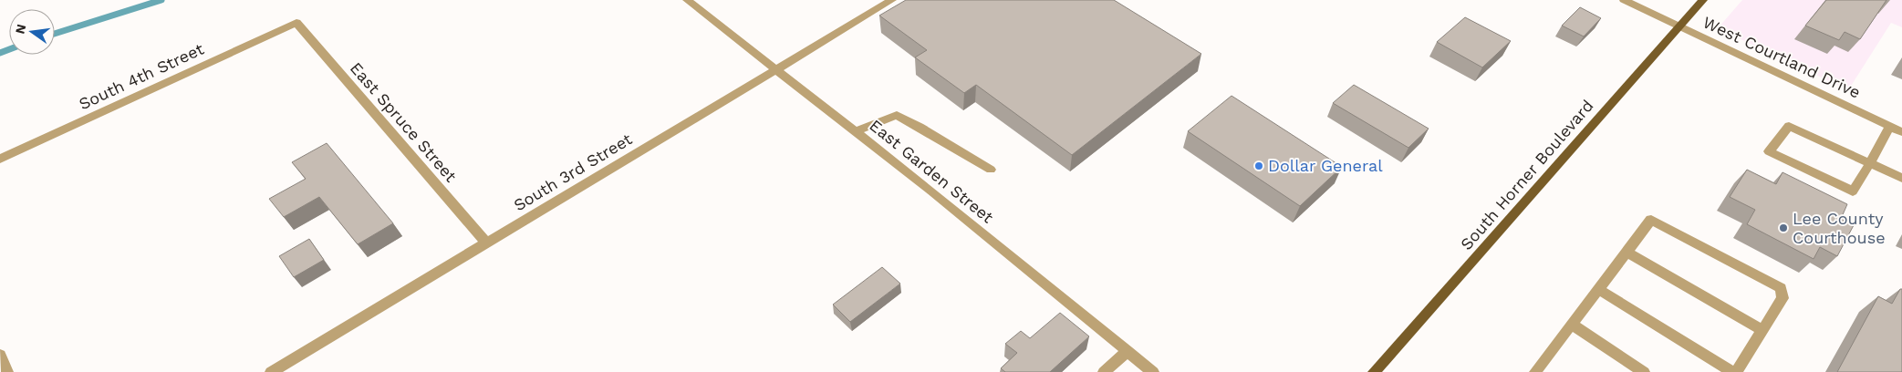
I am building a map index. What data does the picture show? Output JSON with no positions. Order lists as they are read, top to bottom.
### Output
{
  "streets": {
    "main road": ["South Horner Boulevard"],
    "street": [
      "West Courtland Drive",
      "South 4th Street",
      "East Spruce Street",
      "East Garden Street",
      "South 3rd Street"
    ]
  },
  "crossings": [
    ["West Courtland Drive", "South Horner Boulevard"],
    ["South 4th Street", "East Spruce Street"],
    ["East Spruce Street", "South 3rd Street"],
    ["East Garden Street", "South 3rd Street"]
  ],
  "places": ["Dollar General", "Lee County Courthouse"],
  "north": "left"
}
